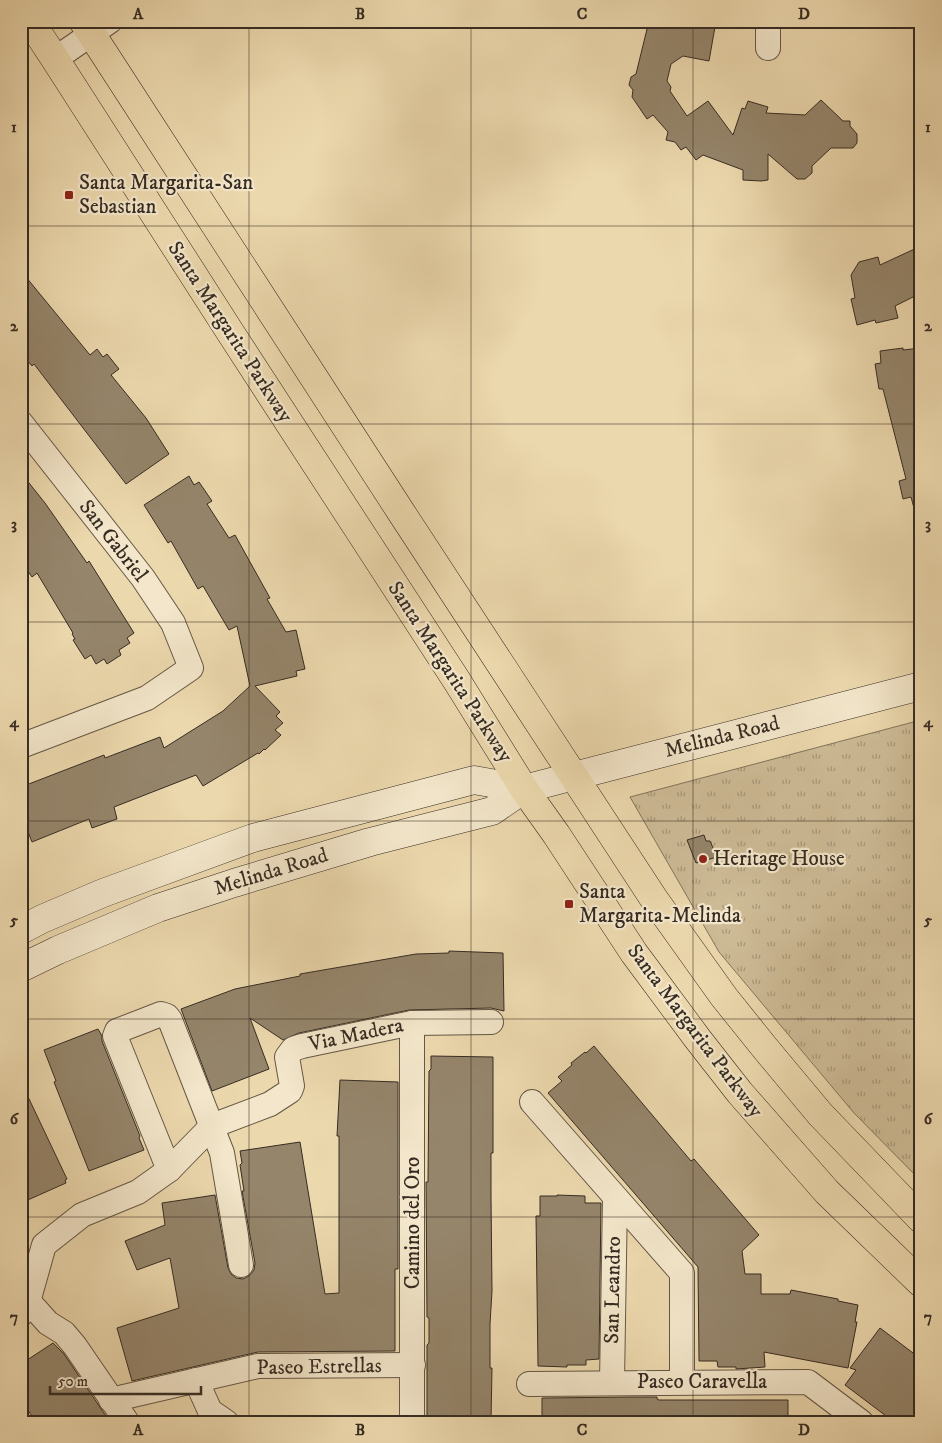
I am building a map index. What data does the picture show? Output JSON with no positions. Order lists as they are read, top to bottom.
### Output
{
  "streets": {
    "main road": ["Santa Margarita Parkway", "Melinda Road"],
    "street": [
      "San Gabriel",
      "Via Madera",
      "Camino del Oro",
      "San Leandro",
      "Paseo Estrellas",
      "Paseo Caravella"
    ]
  },
  "crossings": [
    ["Santa Margarita Parkway", "Melinda Road"],
    ["Via Madera", "Camino del Oro"],
    ["Camino del Oro", "Paseo Estrellas"],
    ["San Leandro", "Paseo Caravella"]
  ],
  "places": {
    "transit": ["Santa Margarita-San Sebastian", "Santa Margarita-Melinda"],
    "other": ["Heritage House"]
  },
  "scale_bar": "50 m",
  "grid": {
    "columns": [
      "A",
      "B",
      "C",
      "D"
    ],
    "rows": [
      "1",
      "2",
      "3",
      "4",
      "5",
      "6",
      "7"
    ]
  }
}
